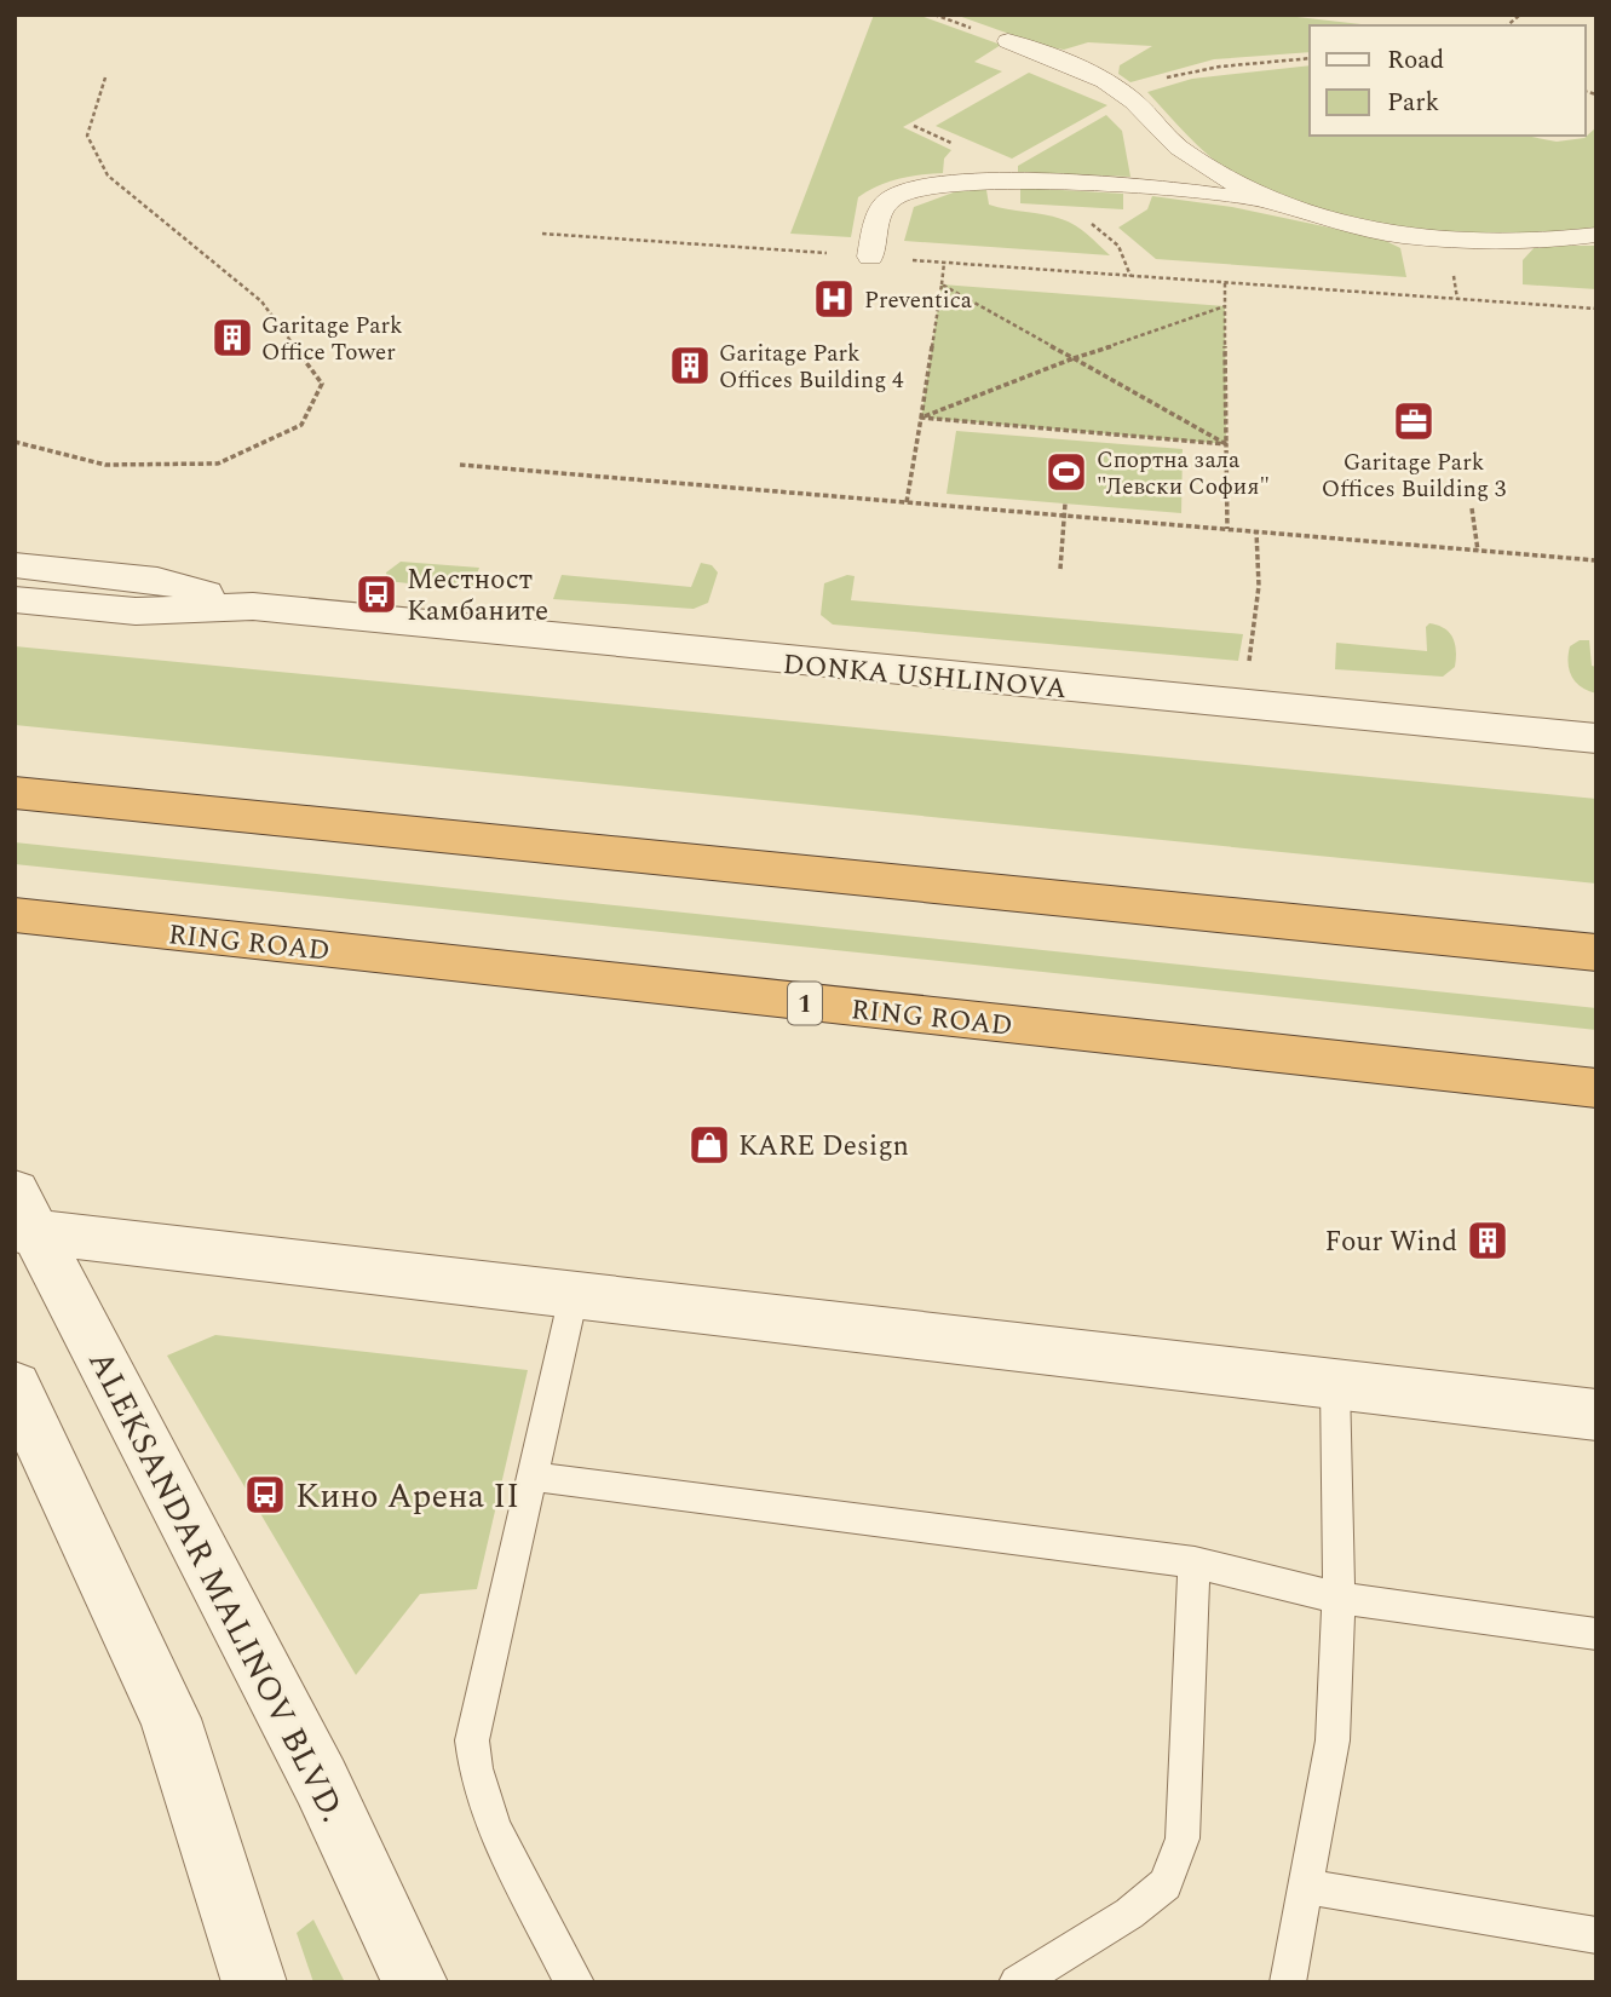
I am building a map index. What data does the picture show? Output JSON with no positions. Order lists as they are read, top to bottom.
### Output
{
  "streets": {
    "highway": ["RING ROAD", "1"],
    "street": ["DONKA USHLINOVA", "ALEKSANDAR MALINOV BLVD."]
  },
  "places": {
    "hospital": ["Preventica"],
    "building": ["Garitage Park Office Tower", "Garitage Park Offices Building 4", "Four Wind"],
    "office": ["Garitage Park Offices Building 3"],
    "sports": ["Спортна зала \"Левски София\""],
    "bus stop": ["Местност Камбаните", "Кино Арена II"],
    "shop": ["KARE Design"]
  },
  "legend": ["Road", "Park"]
}
